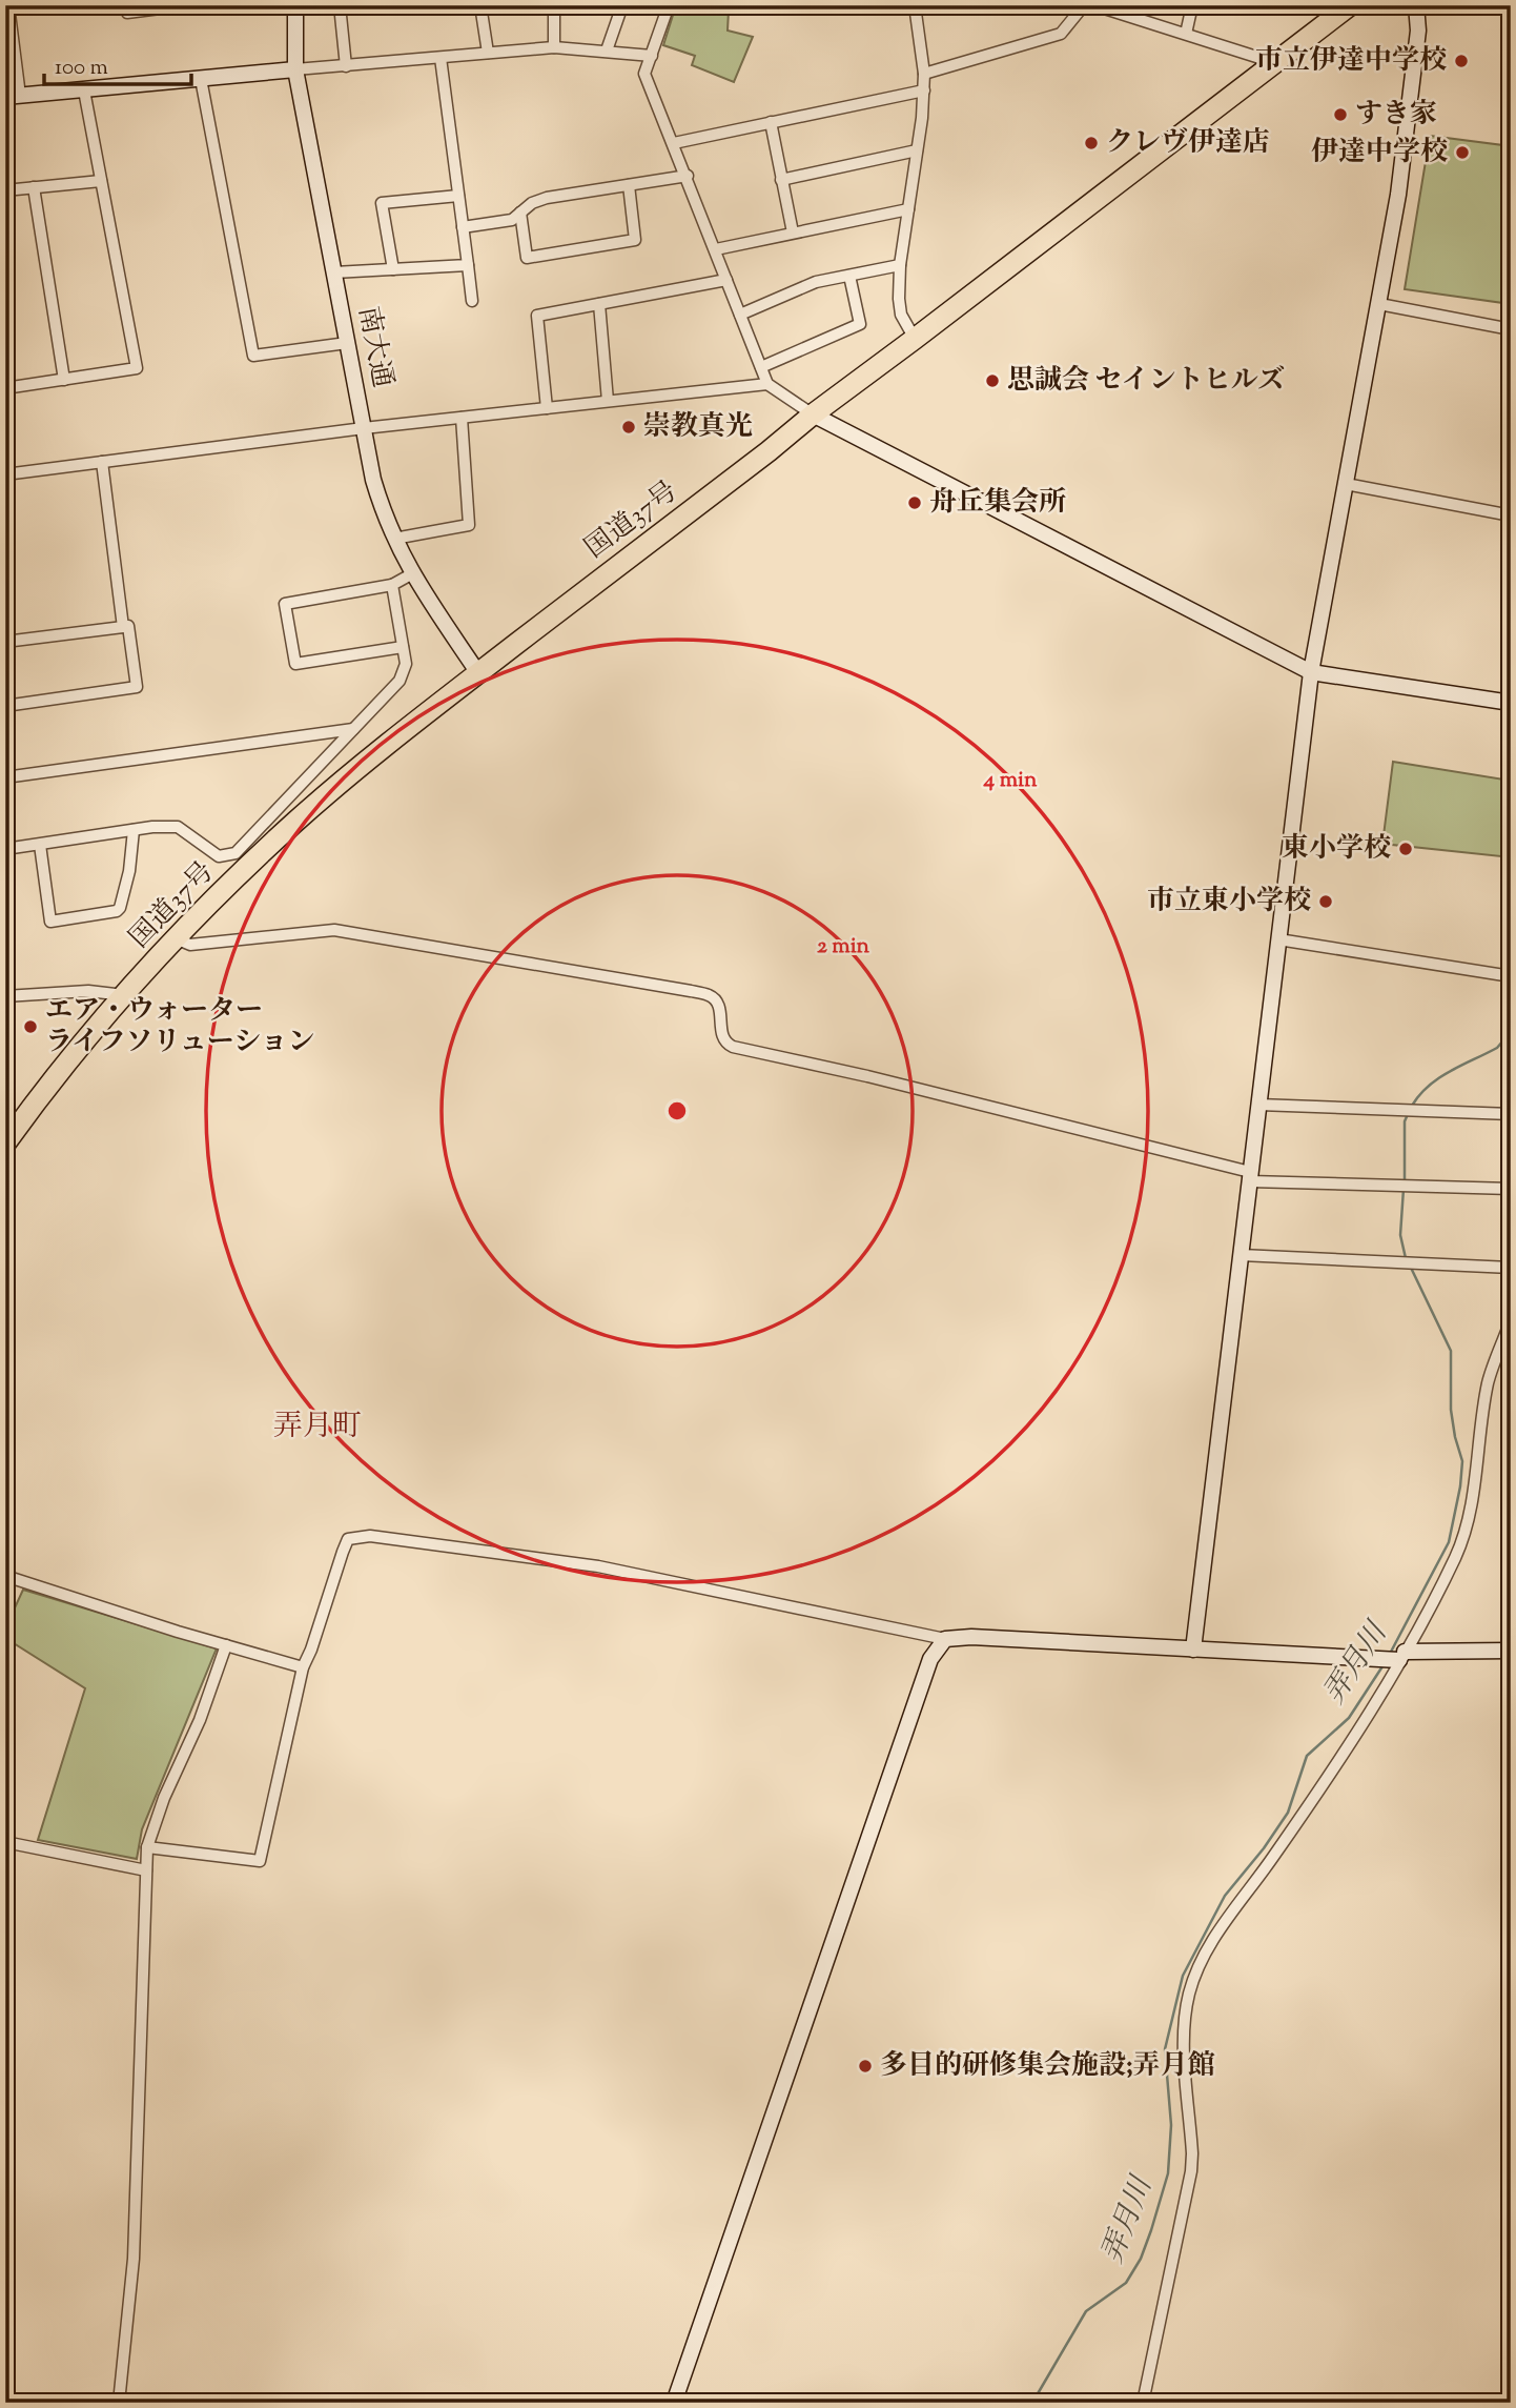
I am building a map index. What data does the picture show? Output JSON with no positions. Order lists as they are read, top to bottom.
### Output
{
  "streets": {
    "highway": ["国道37号"],
    "street": ["南大通"]
  },
  "crossings": [
    ["南大通", "国道37号"]
  ],
  "districts": ["弄月町"],
  "water": ["弄月川"],
  "places": [
    "市立伊達中学校",
    "すき家",
    "クレヴ伊達店",
    "伊達中学校",
    "思誠会 セイントヒルズ",
    "崇教真光",
    "舟丘集会所",
    "東小学校",
    "市立東小学校",
    "エア・ウォーター ライフソリューション",
    "多目的研修集会施設;弄月館"
  ],
  "scale_bar": "100 m",
  "rings": ["4 min", "2 min"]
}
